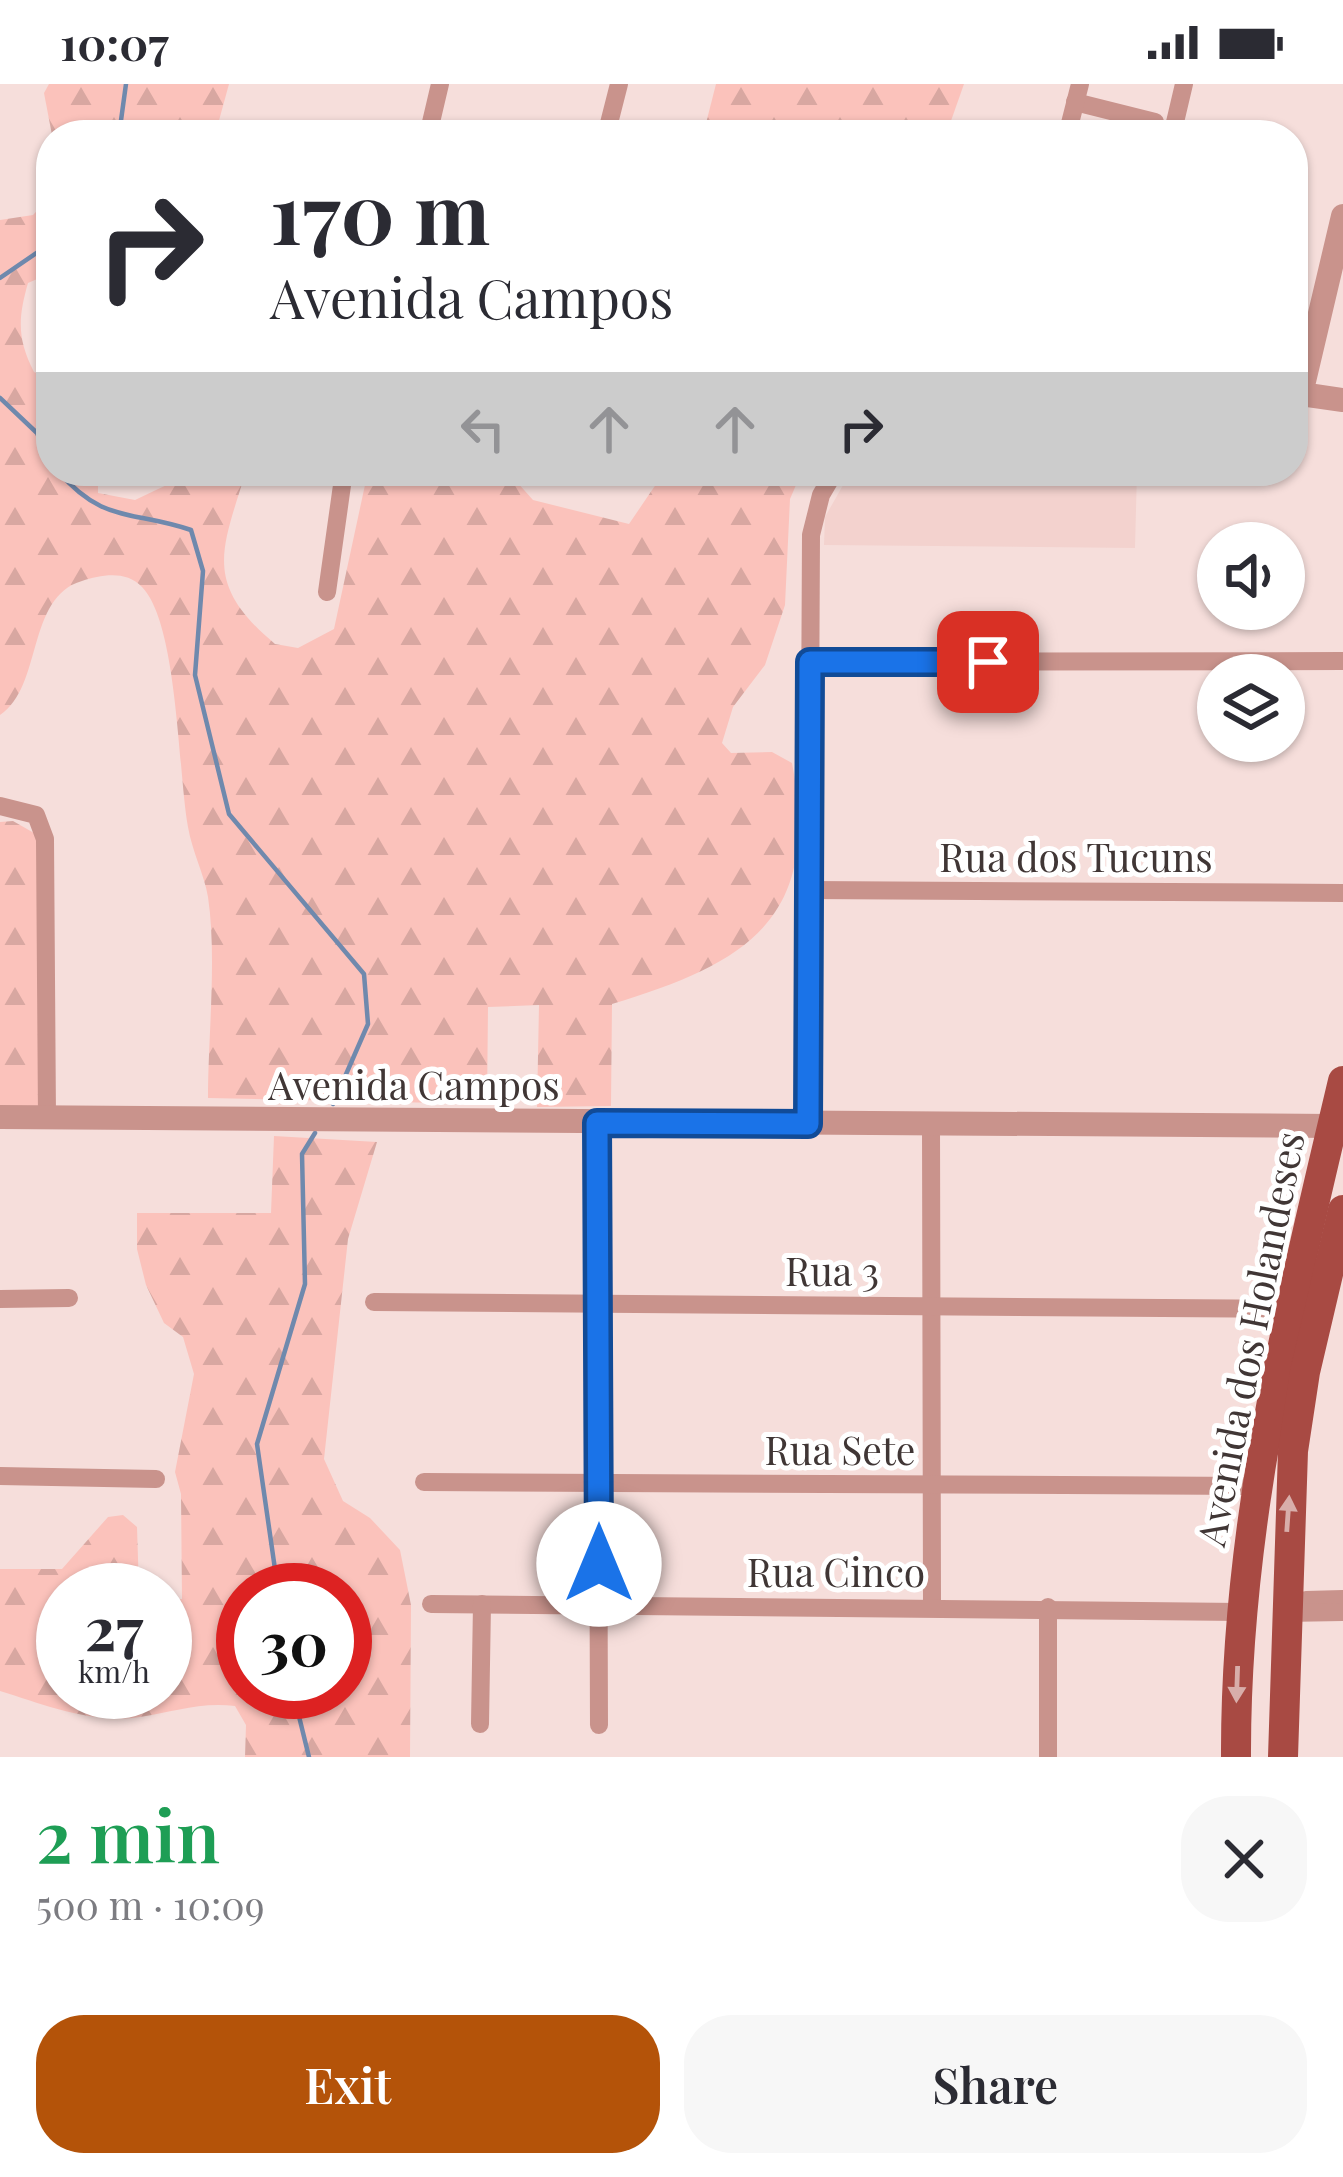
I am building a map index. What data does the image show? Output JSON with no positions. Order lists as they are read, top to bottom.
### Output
{
  "streets": {
    "main road": ["Avenida dos Holandeses"],
    "street": [
      "Rua dos Tucuns",
      "Avenida Campos",
      "Rua 3",
      "Rua Sete",
      "Rua Cinco"
    ]
  },
  "crossings": [
    ["Avenida Campos", "Avenida dos Holandeses"],
    ["Rua 3", "Avenida dos Holandeses"],
    ["Avenida dos Holandeses", "Rua Sete"],
    ["Avenida dos Holandeses", "Rua Cinco"]
  ],
  "page": {
    "status": "10:07",
    "turn": ["170 m", "Avenida Campos"],
    "speed": "27 km/h",
    "limit": "30",
    "heading": ["2 min", "500 m · 10:09"],
    "buttons": ["Exit", "Share"]
  }
}
